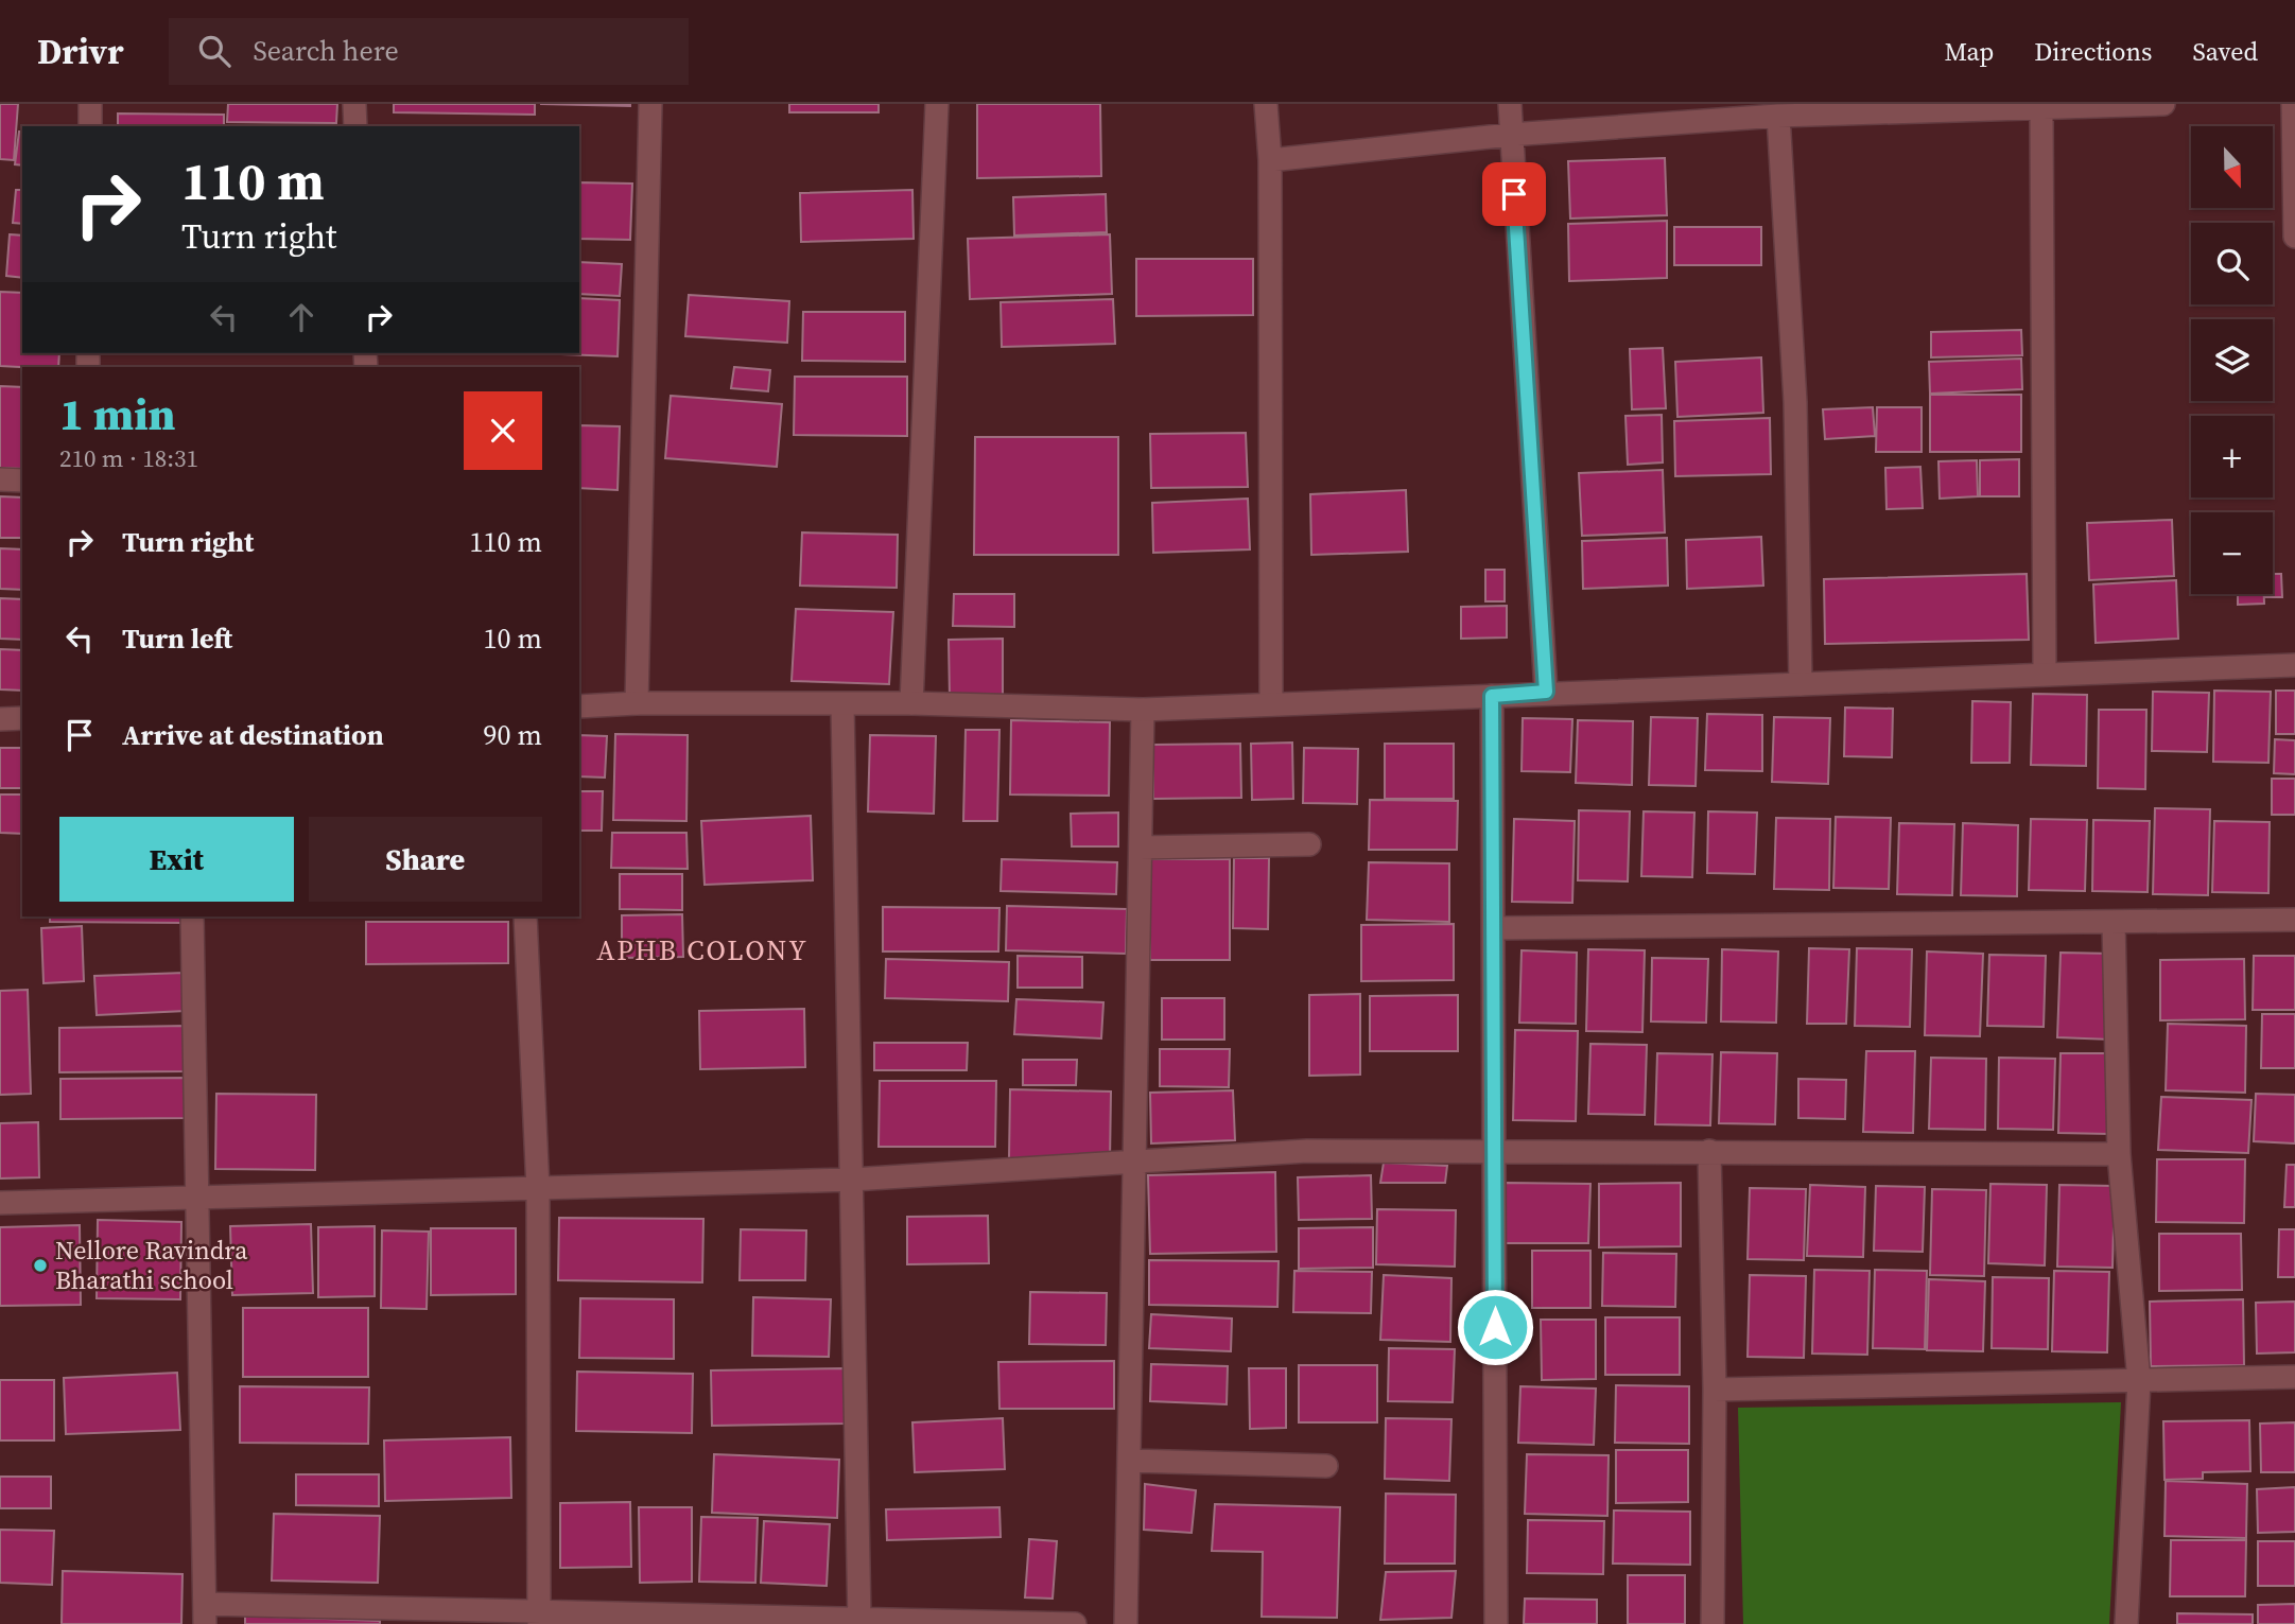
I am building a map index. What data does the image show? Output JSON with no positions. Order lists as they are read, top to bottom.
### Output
{
  "districts": ["APHB COLONY"],
  "places": ["Nellore Ravindra Bharathi school"],
  "north": "bottom",
  "page": {
    "header": "Drivr",
    "search": "Search here",
    "nav": ["Map", "Directions", "Saved"],
    "map_buttons": ["+", "−"],
    "turn": ["110 m", "Turn right"],
    "heading": ["1 min", "210 m · 18:31"],
    "list": [
      {
        "name": "Turn right",
        "value": "110 m"
      },
      {
        "name": "Turn left",
        "value": "10 m"
      },
      {
        "name": "Arrive at destination",
        "value": "90 m"
      }
    ],
    "buttons": ["Exit", "Share"]
  }
}
